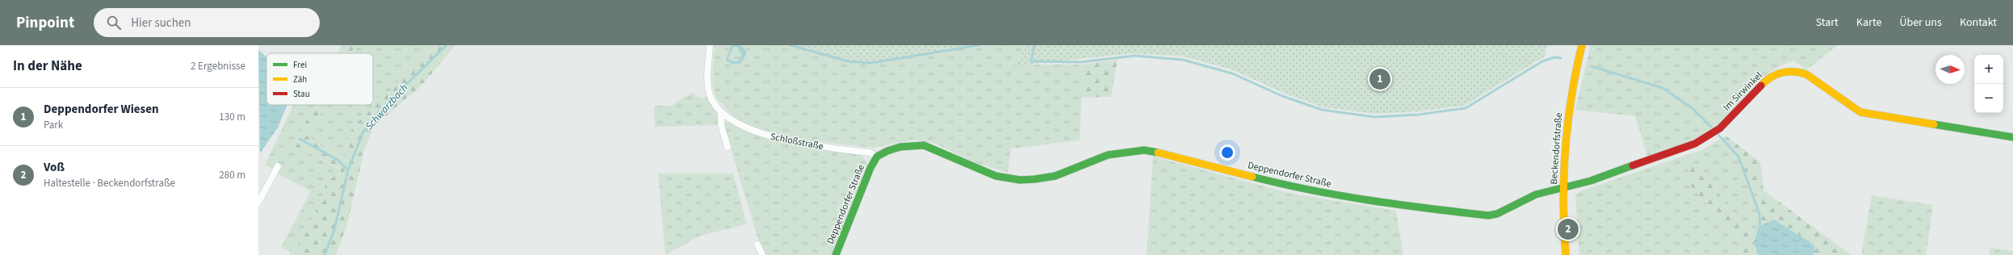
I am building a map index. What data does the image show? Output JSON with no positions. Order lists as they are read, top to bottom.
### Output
{
  "streets": {
    "street": [
      "Im Sirwinkel",
      "Schloßstraße",
      "Beckendorfstraße",
      "Deppendorfer Straße"
    ]
  },
  "crossings": [
    ["Im Sirwinkel", "Beckendorfstraße"],
    ["Im Sirwinkel", "Deppendorfer Straße"],
    ["Schloßstraße", "Deppendorfer Straße"],
    ["Beckendorfstraße", "Deppendorfer Straße"]
  ],
  "water": ["Schwarzbach"],
  "legend": ["Frei", "Zäh", "Stau"],
  "north": "right",
  "page": {
    "header": "Pinpoint",
    "search": "Hier suchen",
    "nav": [
      "Start",
      "Karte",
      "Über uns",
      "Kontakt"
    ],
    "heading": ["In der Nähe", "2 Ergebnisse"],
    "map_buttons": ["+", "−"],
    "pins": ["1", "2"],
    "list": [
      {
        "mark": "1",
        "name": "Deppendorfer Wiesen",
        "note": "Park",
        "value": "130 m"
      },
      {
        "mark": "2",
        "name": "Voß",
        "note": "Haltestelle · Beckendorfstraße",
        "value": "280 m"
      }
    ]
  }
}
